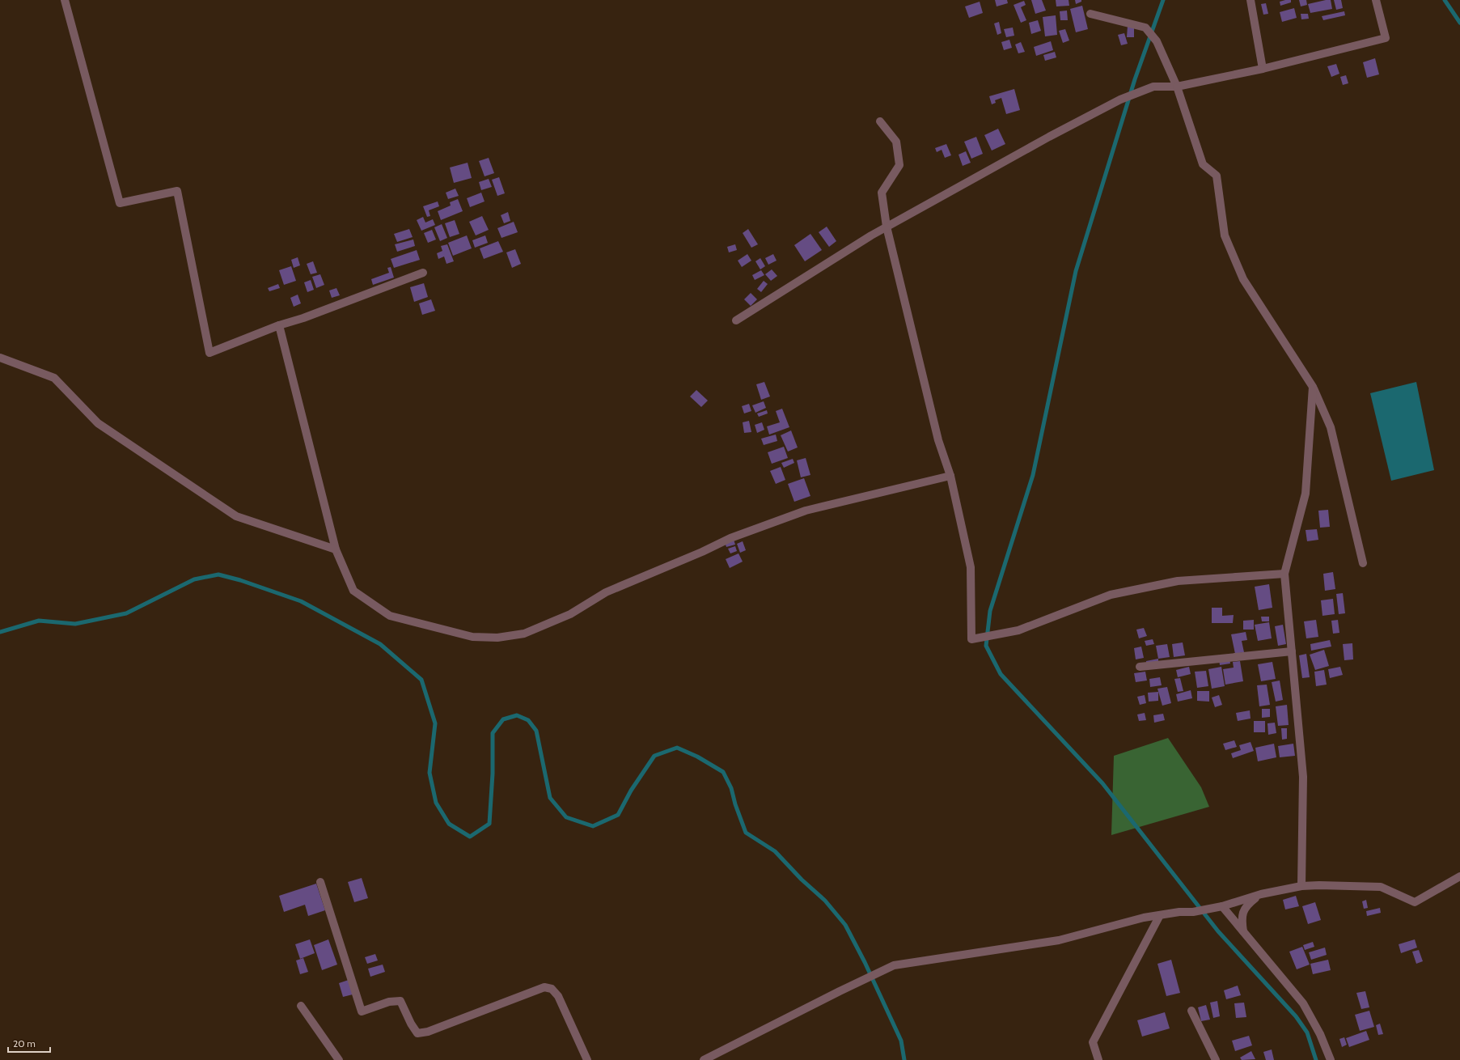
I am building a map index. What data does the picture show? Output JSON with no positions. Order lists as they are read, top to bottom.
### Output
{
  "scale_bar": "20 m"
}
